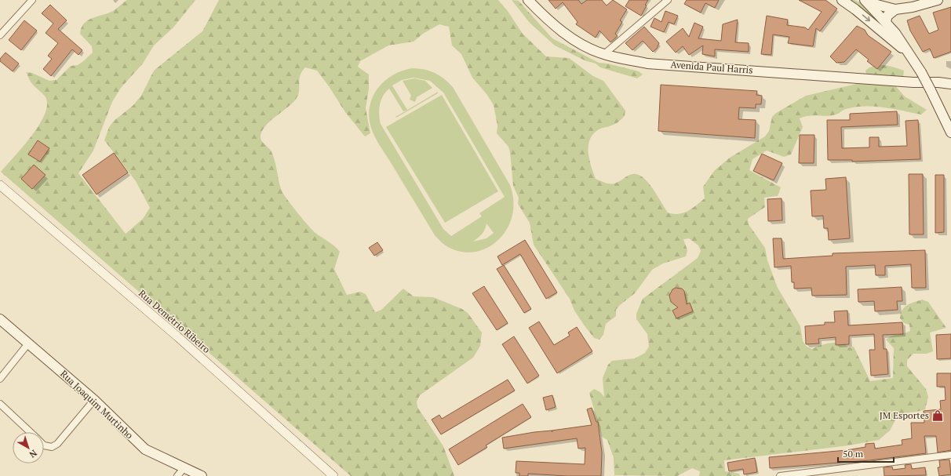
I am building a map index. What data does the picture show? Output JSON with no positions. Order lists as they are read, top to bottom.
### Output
{
  "streets": {
    "main road": ["Avenida Paul Harris", "Rua Joaquim Murtinho"],
    "street": ["Rua Demétrio Ribeiro"]
  },
  "places": {
    "shop": ["JM Esportes"]
  },
  "scale_bar": "50 m",
  "north": "bottom right"
}
